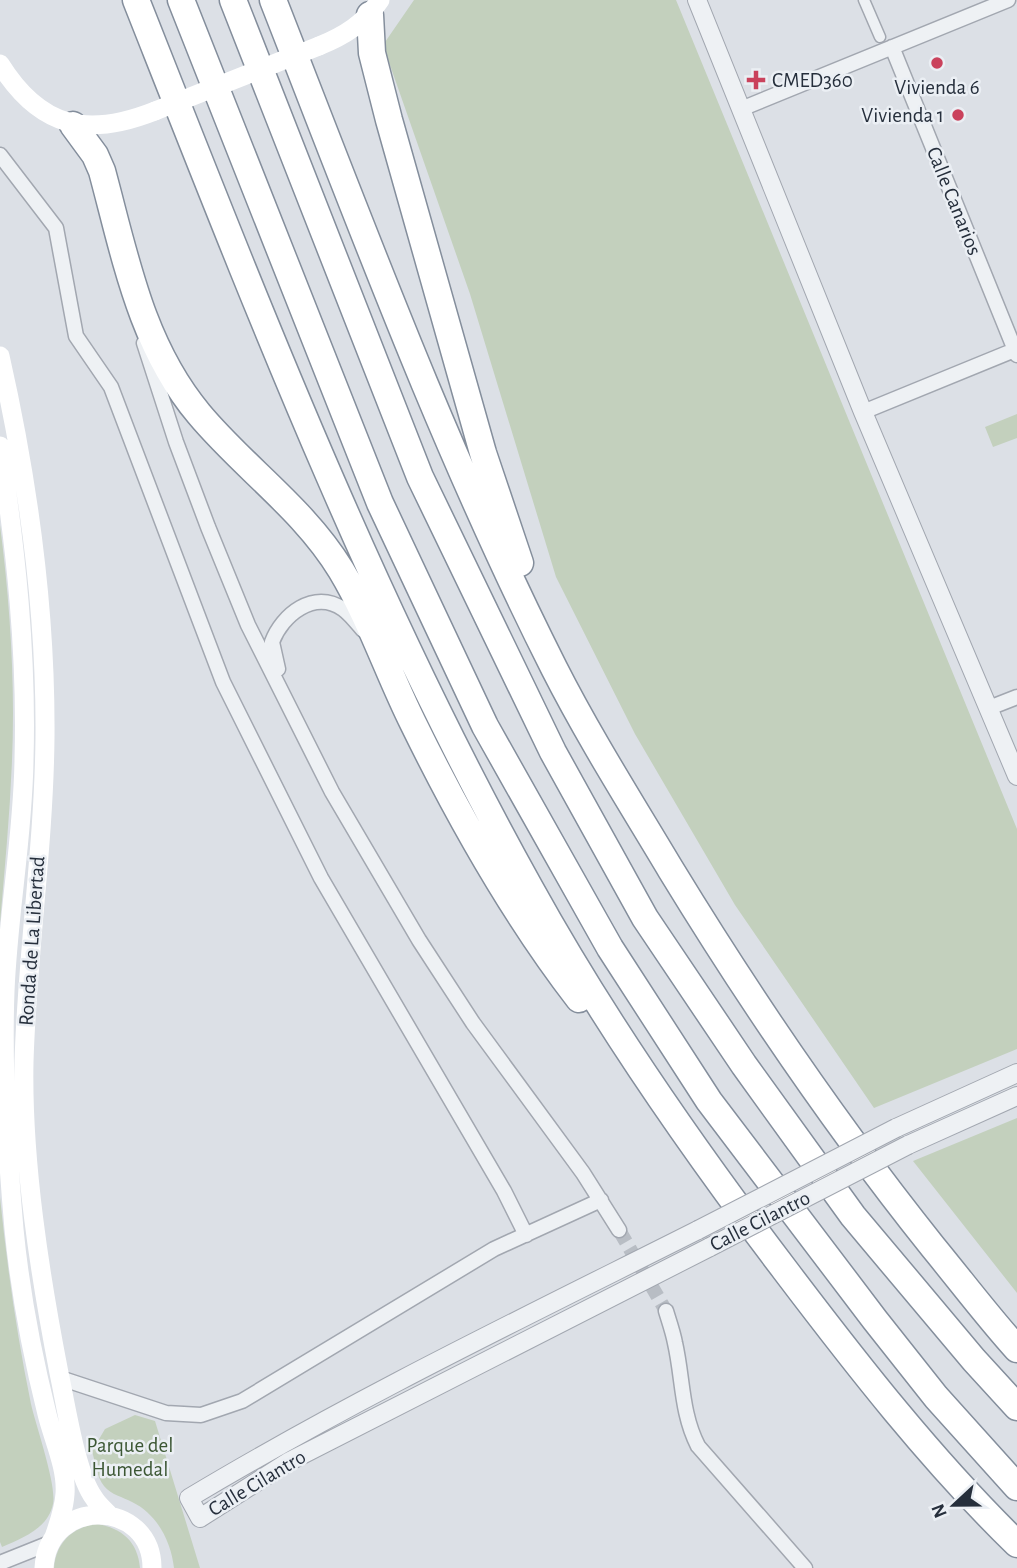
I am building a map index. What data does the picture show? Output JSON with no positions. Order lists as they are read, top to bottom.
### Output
{
  "streets": {
    "main road": ["Ronda de La Libertad"],
    "street": ["Calle Canarios", "Calle Cilantro"]
  },
  "parks": ["Parque del Humedal"],
  "places": {
    "other": ["Vivienda 6", "Vivienda 1"],
    "health": ["CMED360"]
  },
  "north": "left"
}
